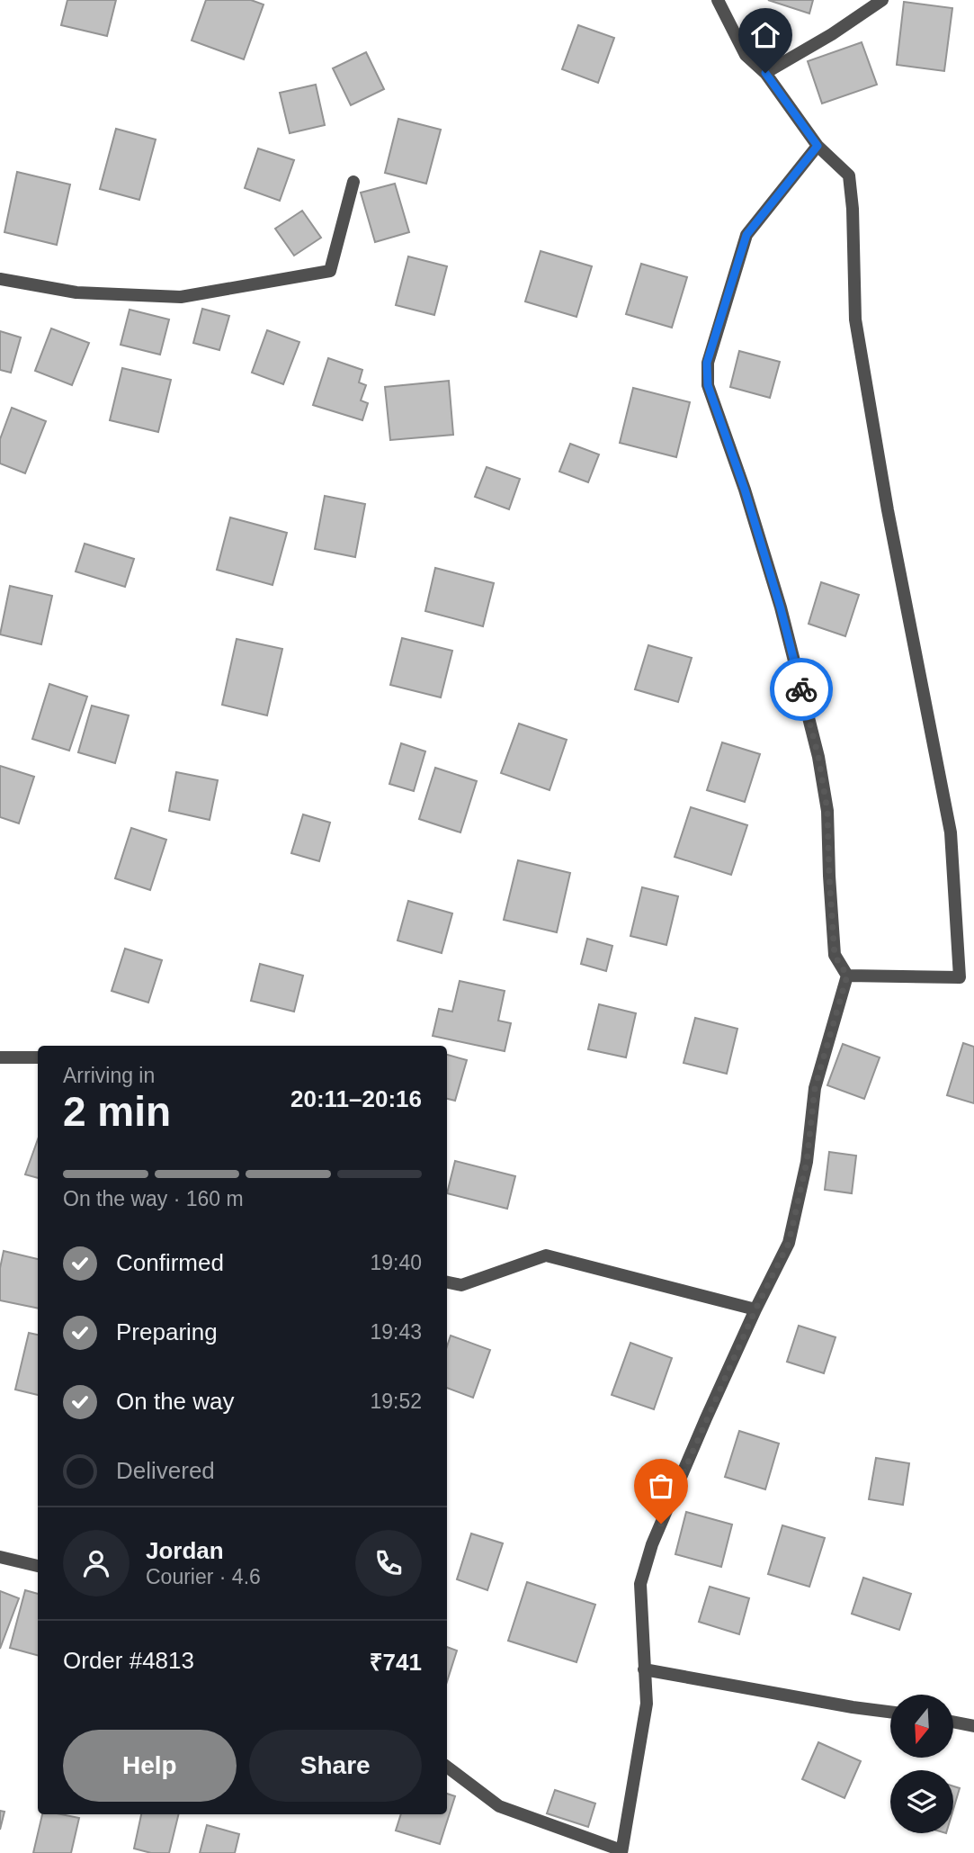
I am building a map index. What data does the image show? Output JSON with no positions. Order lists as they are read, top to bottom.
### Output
{
  "north": "bottom",
  "page": {
    "heading": ["2 min", "Arriving in", "20:11–20:16"],
    "panel": [
      "Jordan",
      "Courier · 4.6",
      "Order #4813",
      "₹741"
    ],
    "bar": "On the way · 160 m",
    "list": [
      ["Confirmed", "19:40"],
      ["Preparing", "19:43"],
      ["On the way", "19:52"],
      "Delivered"
    ],
    "buttons": ["Help", "Share"]
  }
}
